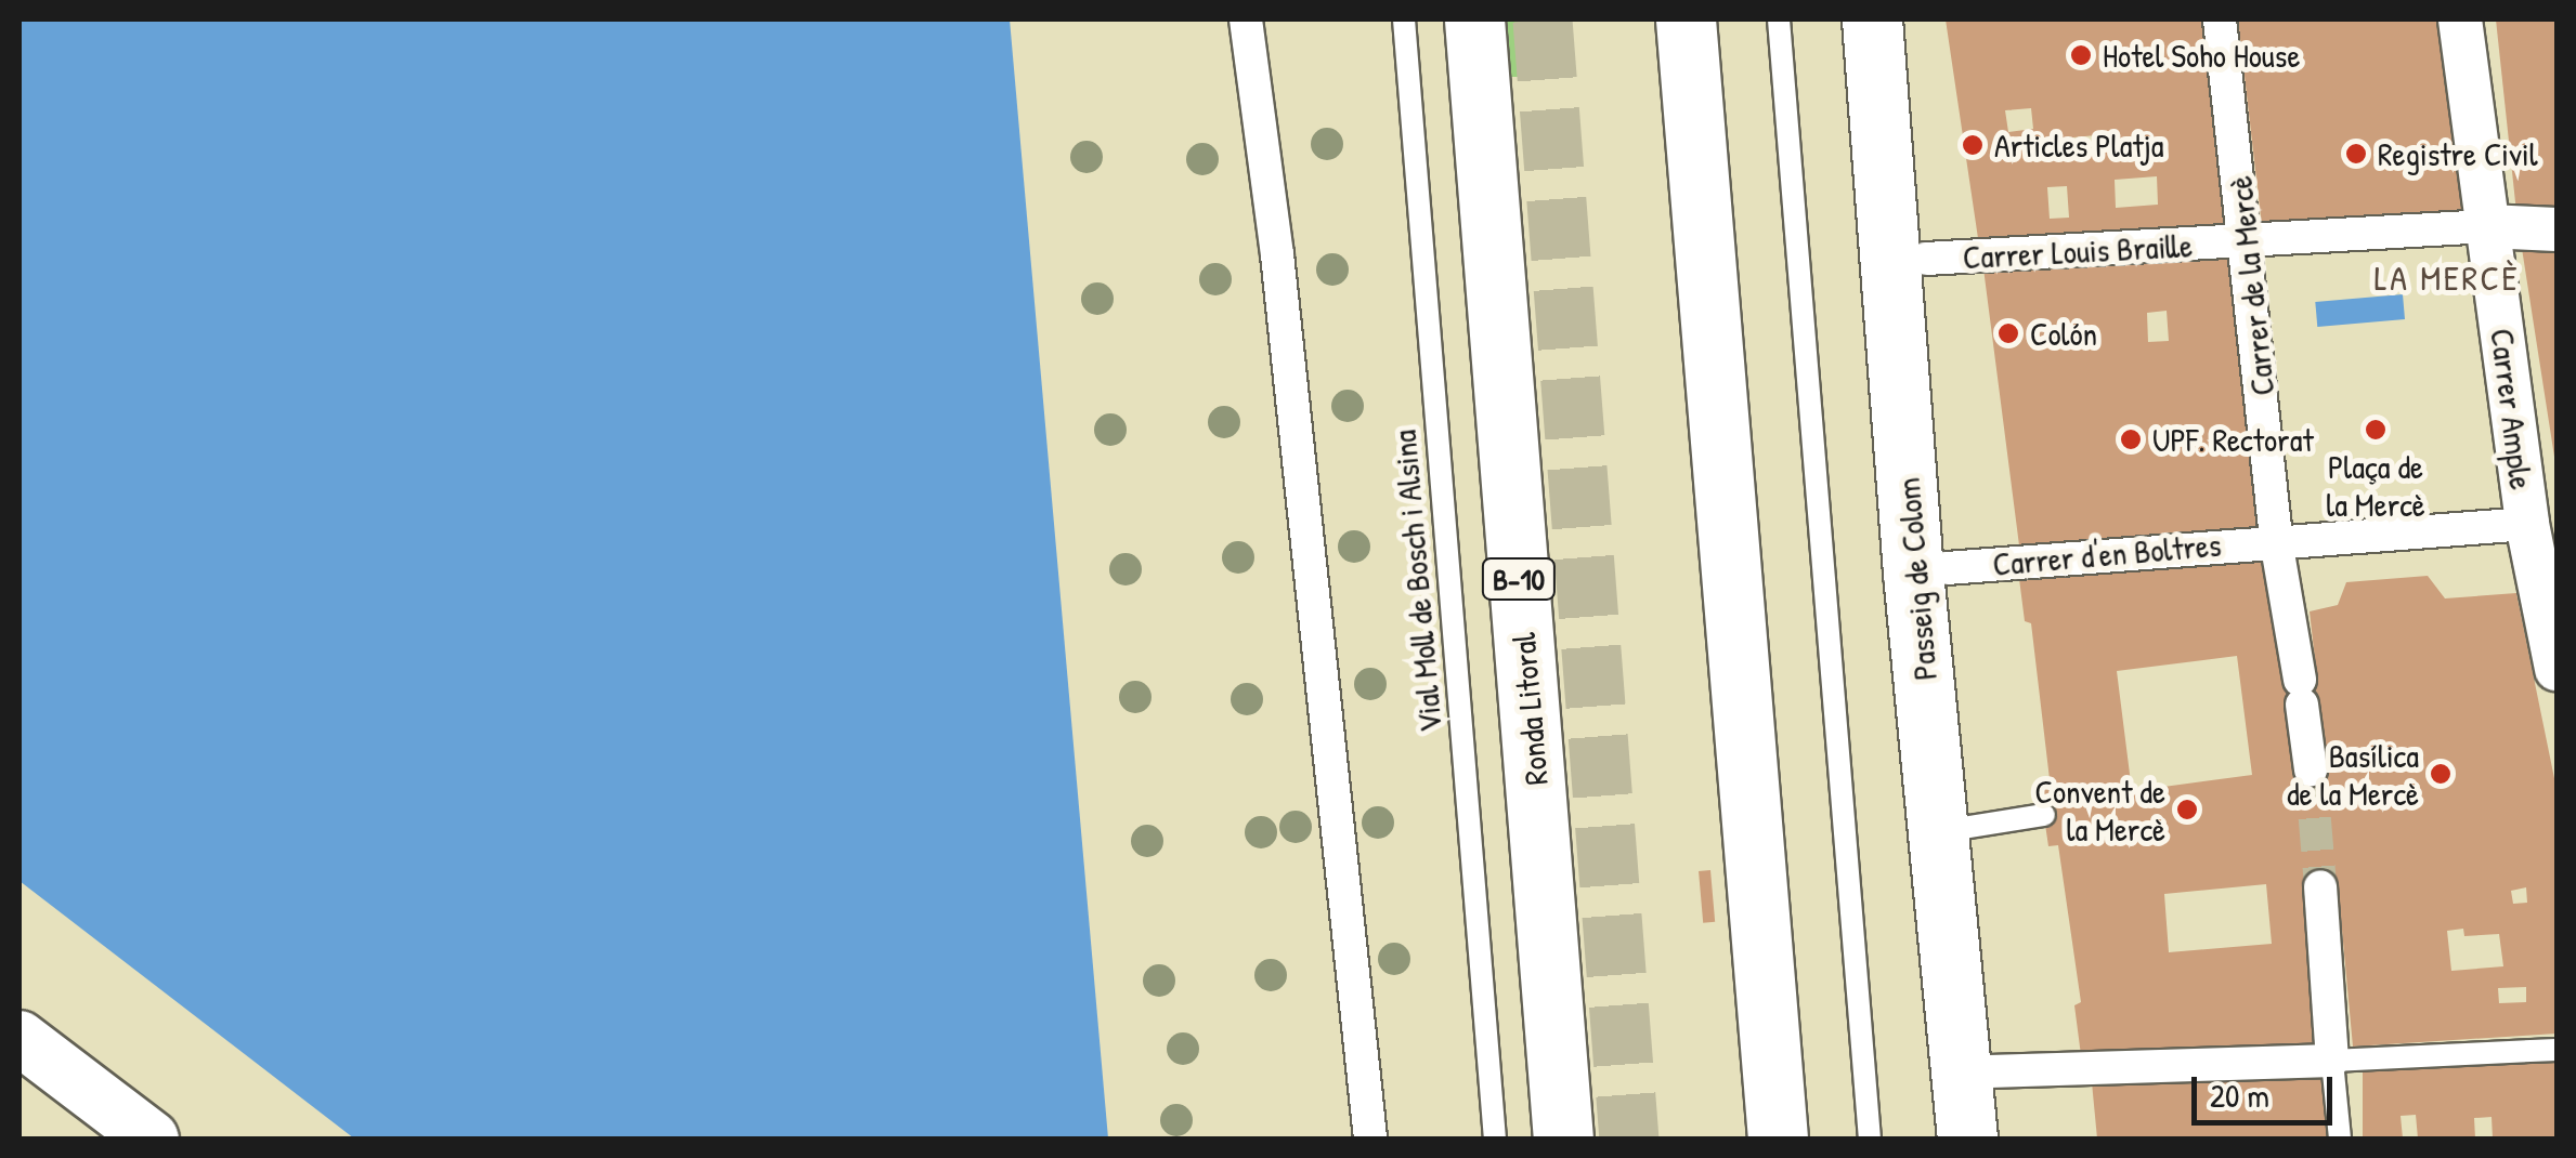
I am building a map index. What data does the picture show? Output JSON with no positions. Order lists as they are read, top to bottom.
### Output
{
  "streets": {
    "main road": ["B-10", "Passeig de Colom", "Ronda Litoral"],
    "street": [
      "Carrer Louis Braille",
      "Carrer de la Mercè",
      "Carrer Ample",
      "Carrer d'en Boltres"
    ],
    "lane": ["Vial Moll de Bosch i Alsina"]
  },
  "crossings": [
    ["Carrer Louis Braille", "Carrer de la Mercè"],
    ["Carrer Louis Braille", "Carrer Ample"],
    ["Carrer de la Mercè", "Carrer d'en Boltres"],
    ["Carrer Ample", "Carrer d'en Boltres"]
  ],
  "districts": ["LA MERCÈ"],
  "places": [
    "Hotel Soho House",
    "Articles Platja",
    "Registre Civil",
    "Colón",
    "Plaça de la Mercè",
    "UPF. Rectorat",
    "Basílica de la Mercè",
    "Convent de la Mercè"
  ],
  "scale_bar": "20 m"
}
